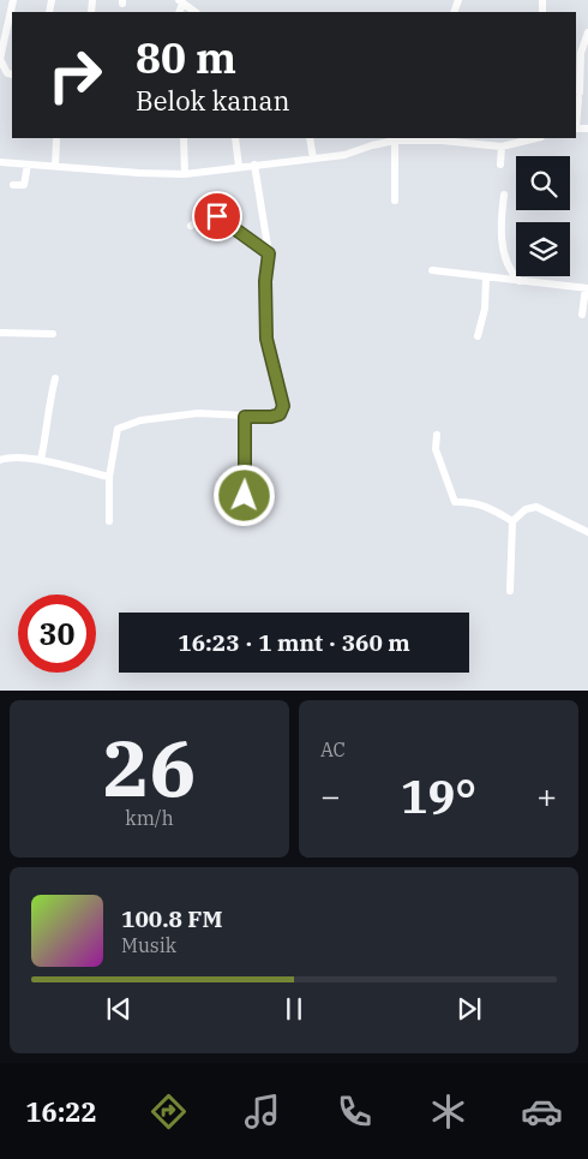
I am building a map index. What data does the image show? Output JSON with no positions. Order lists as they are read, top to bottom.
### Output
{
  "page": {
    "turn": ["80 m", "Belok kanan"],
    "limit": "30",
    "trip": "16:23 · 1 mnt · 360 m",
    "tile": [
      ["26", "km/h"],
      "AC"
    ],
    "heat": ["−", "19°", "+"],
    "song": ["100.8 FM", "Musik"],
    "tabs": "16:22"
  }
}
